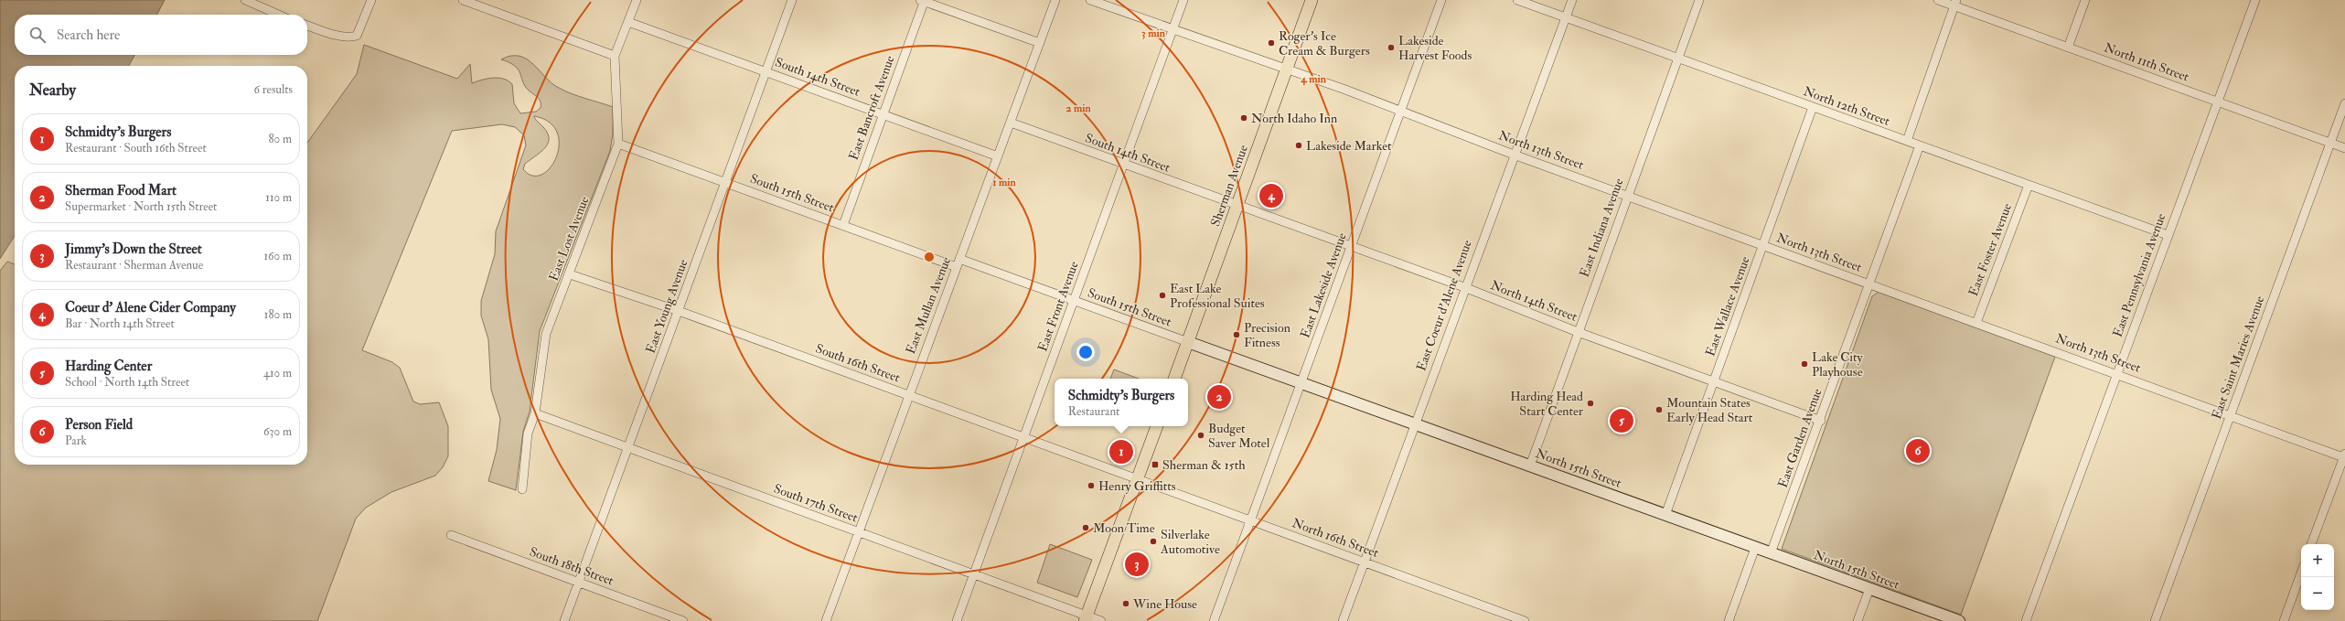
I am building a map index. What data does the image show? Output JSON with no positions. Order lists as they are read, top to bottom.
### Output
{
  "streets": {
    "main road": ["Sherman Avenue", "North 15th Street"],
    "street": [
      "North 11th Street",
      "South 14th Street",
      "North 12th Street",
      "East Bancroft Avenue",
      "North 13th Street",
      "South 15th Street",
      "East Indiana Avenue",
      "East Lost Avenue",
      "East Foster Avenue",
      "East Pennsylvania Avenue",
      "East Lakeside Avenue",
      "North 14th Street",
      "East Mullan Avenue",
      "East Coeur d'Alene Avenue",
      "East Young Avenue",
      "East Front Avenue",
      "East Wallace Avenue",
      "East Saint Maries Avenue",
      "South 16th Street",
      "East Garden Avenue",
      "South 17th Street",
      "North 16th Street",
      "South 18th Street"
    ]
  },
  "crossings": [
    ["North 11th Street", "East Pennsylvania Avenue"],
    ["North 11th Street", "East Saint Maries Avenue"],
    ["South 14th Street", "East Bancroft Avenue"],
    ["South 14th Street", "Sherman Avenue"],
    ["South 14th Street", "East Lost Avenue"],
    ["South 14th Street", "North 14th Street"],
    ["South 14th Street", "East Mullan Avenue"],
    ["South 14th Street", "East Young Avenue"],
    ["South 14th Street", "East Front Avenue"],
    ["North 12th Street", "East Indiana Avenue"],
    ["North 12th Street", "East Foster Avenue"],
    ["North 12th Street", "East Pennsylvania Avenue"],
    ["North 12th Street", "East Coeur d'Alene Avenue"],
    ["North 12th Street", "East Wallace Avenue"],
    ["North 12th Street", "East Garden Avenue"],
    ["East Bancroft Avenue", "South 15th Street"],
    ["North 13th Street", "Sherman Avenue"],
    ["North 13th Street", "East Indiana Avenue"],
    ["North 13th Street", "East Foster Avenue"],
    ["North 13th Street", "East Pennsylvania Avenue"],
    ["North 13th Street", "East Lakeside Avenue"],
    ["North 13th Street", "East Coeur d'Alene Avenue"],
    ["North 13th Street", "East Front Avenue"],
    ["North 13th Street", "East Wallace Avenue"],
    ["North 13th Street", "East Saint Maries Avenue"],
    ["North 13th Street", "East Garden Avenue"],
    ["Sherman Avenue", "South 15th Street"],
    ["Sherman Avenue", "North 14th Street"],
    ["Sherman Avenue", "North 15th Street"],
    ["South 15th Street", "East Lost Avenue"],
    ["South 15th Street", "East Mullan Avenue"],
    ["South 15th Street", "East Young Avenue"],
    ["South 15th Street", "East Front Avenue"],
    ["South 15th Street", "North 15th Street"],
    ["East Indiana Avenue", "North 14th Street"],
    ["East Indiana Avenue", "North 15th Street"],
    ["East Lost Avenue", "South 16th Street"],
    ["East Lost Avenue", "South 17th Street"],
    ["East Lakeside Avenue", "North 14th Street"],
    ["East Lakeside Avenue", "North 15th Street"],
    ["East Lakeside Avenue", "North 16th Street"],
    ["North 14th Street", "East Coeur d'Alene Avenue"],
    ["North 14th Street", "East Wallace Avenue"],
    ["North 14th Street", "East Garden Avenue"],
    ["East Mullan Avenue", "South 16th Street"],
    ["East Mullan Avenue", "South 17th Street"],
    ["East Coeur d'Alene Avenue", "North 15th Street"],
    ["East Coeur d'Alene Avenue", "North 16th Street"],
    ["East Young Avenue", "South 16th Street"],
    ["East Young Avenue", "South 17th Street"],
    ["East Young Avenue", "South 18th Street"],
    ["East Front Avenue", "South 16th Street"],
    ["East Front Avenue", "South 17th Street"],
    ["East Wallace Avenue", "North 15th Street"],
    ["South 16th Street", "North 16th Street"],
    ["East Garden Avenue", "North 15th Street"]
  ],
  "places": {
    "other": [
      "Roger's Ice Cream & Burgers",
      "Lakeside Harvest Foods",
      "North Idaho Inn",
      "Lakeside Market",
      "East Lake Professional Suites",
      "Precision Fitness",
      "Lake City Playhouse",
      "Harding Head Start Center",
      "Mountain States Early Head Start",
      "Budget Saver Motel",
      "Henry Griffitts",
      "Moon Time",
      "Silverlake Automotive",
      "Wine House"
    ],
    "transit": ["Sherman & 15th"]
  },
  "page": {
    "search": "Search here",
    "heading": ["Nearby", "6 results"],
    "list": [
      {
        "mark": "1",
        "name": "Schmidty's Burgers",
        "note": "Restaurant · South 16th Street",
        "value": "80 m"
      },
      {
        "mark": "2",
        "name": "Sherman Food Mart",
        "note": "Supermarket · North 15th Street",
        "value": "110 m"
      },
      {
        "mark": "3",
        "name": "Jimmy's Down the Street",
        "note": "Restaurant · Sherman Avenue",
        "value": "160 m"
      },
      {
        "mark": "4",
        "name": "Coeur d' Alene Cider Company",
        "note": "Bar · North 14th Street",
        "value": "180 m"
      },
      {
        "mark": "5",
        "name": "Harding Center",
        "note": "School · North 14th Street",
        "value": "410 m"
      },
      {
        "mark": "6",
        "name": "Person Field",
        "note": "Park",
        "value": "630 m"
      }
    ],
    "pins": [
      "4",
      "2",
      "5",
      "6",
      "1",
      "3"
    ],
    "popup": ["Schmidty's Burgers", "Restaurant"],
    "map_buttons": ["+", "−"]
  },
  "rings": [
    "3 min",
    "4 min",
    "2 min",
    "1 min"
  ]
}
